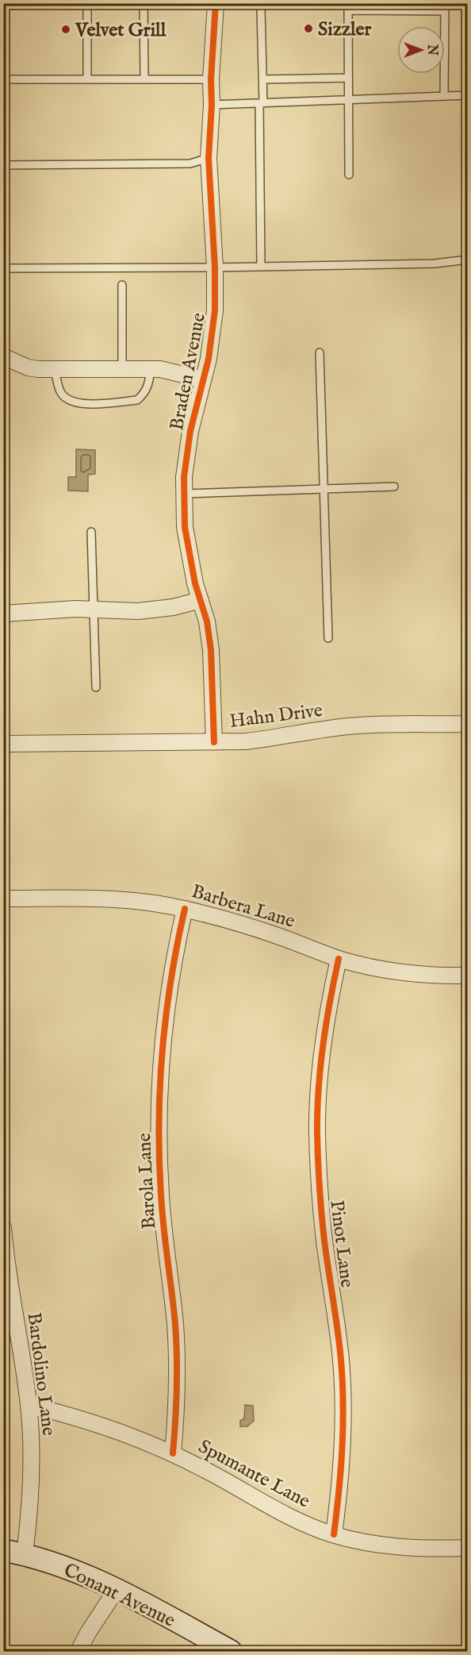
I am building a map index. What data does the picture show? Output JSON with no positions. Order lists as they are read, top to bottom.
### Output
{
  "streets": {
    "street": [
      "Braden Avenue",
      "Hahn Drive",
      "Barbera Lane",
      "Barola Lane",
      "Pinot Lane",
      "Bardolino Lane",
      "Spumante Lane",
      "Conant Avenue"
    ]
  },
  "crossings": [
    ["Braden Avenue", "Hahn Drive"],
    ["Barbera Lane", "Barola Lane"],
    ["Barbera Lane", "Pinot Lane"],
    ["Barola Lane", "Spumante Lane"],
    ["Pinot Lane", "Spumante Lane"],
    ["Bardolino Lane", "Spumante Lane"],
    ["Bardolino Lane", "Conant Avenue"]
  ],
  "places": ["Sizzler", "Velvet Grill"],
  "north": "right"
}
